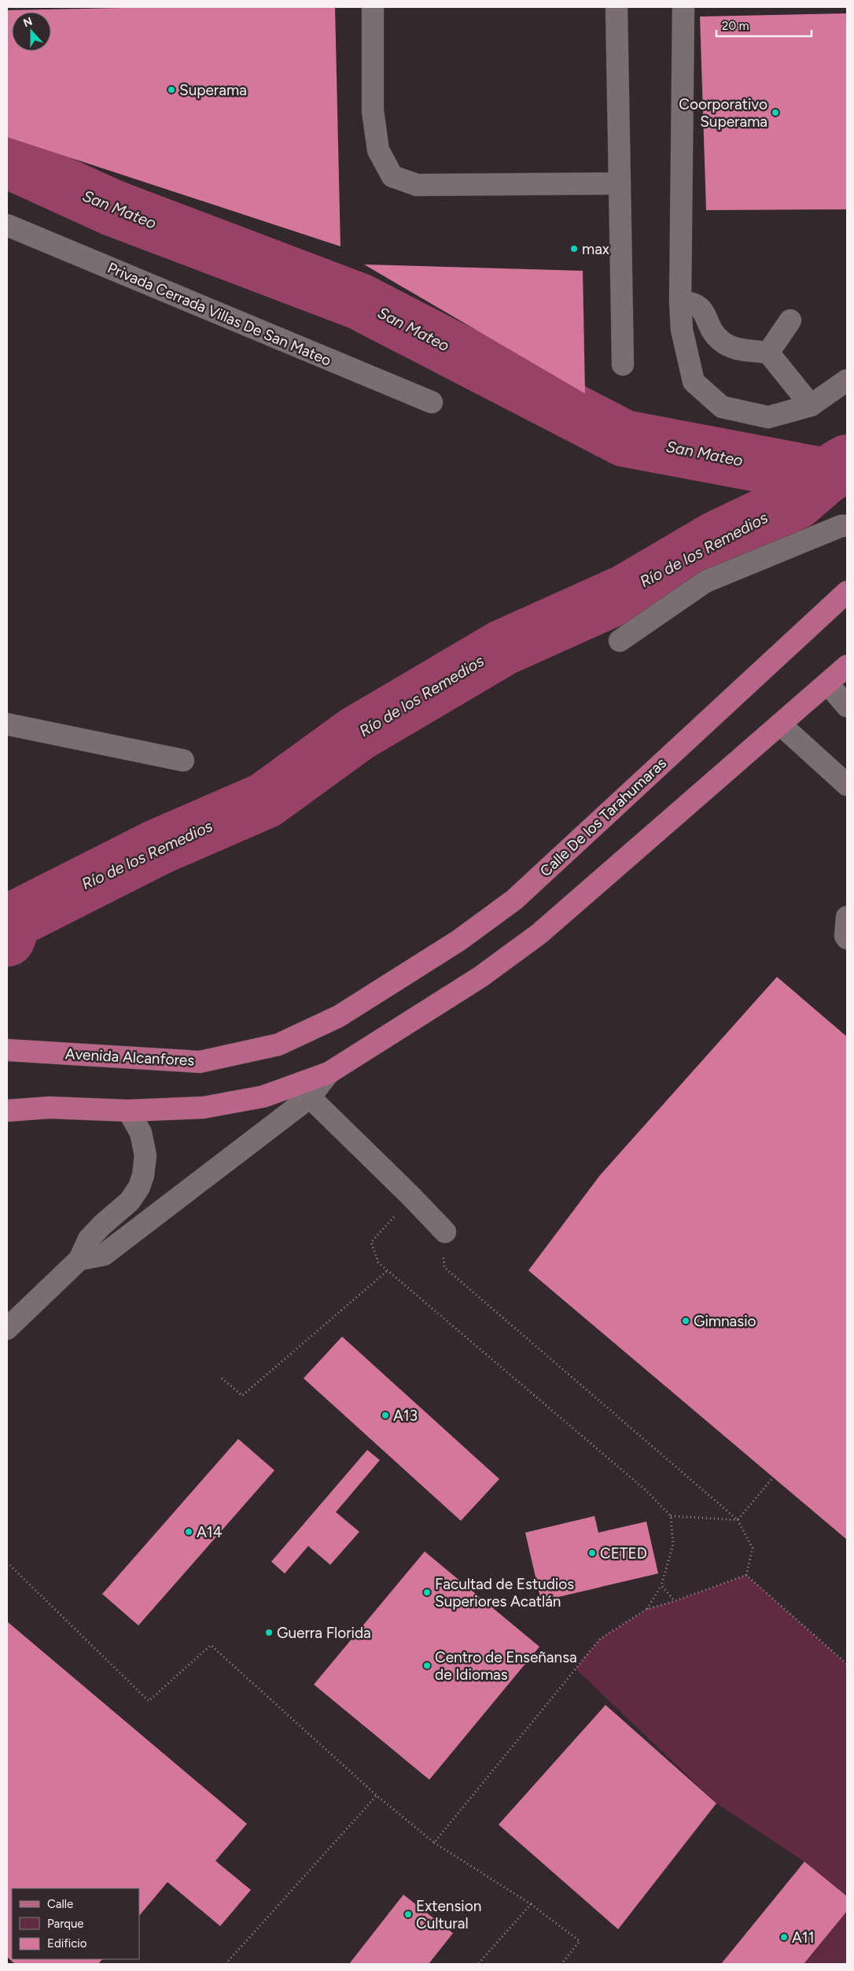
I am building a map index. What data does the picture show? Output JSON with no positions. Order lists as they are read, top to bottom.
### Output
{
  "streets": {
    "main road": ["Calle De los Tarahumaras", "Avenida Alcanfores"],
    "street": ["Privada Cerrada Villas De San Mateo"]
  },
  "crossings": [
    ["Calle De los Tarahumaras", "Avenida Alcanfores"]
  ],
  "water": ["San Mateo", "Río de los Remedios"],
  "places": [
    "Superama",
    "Coorporativo Superama",
    "max",
    "Gimnasio",
    "A13",
    "A14",
    "CETED",
    "Facultad de Estudios Superiores Acatlán",
    "Guerra Florida",
    "Centro de Enseñansa de Idiomas",
    "Extension Cultural",
    "A11"
  ],
  "legend": ["Calle", "Parque", "Edificio"],
  "scale_bar": "20 m",
  "north": "top"
}
